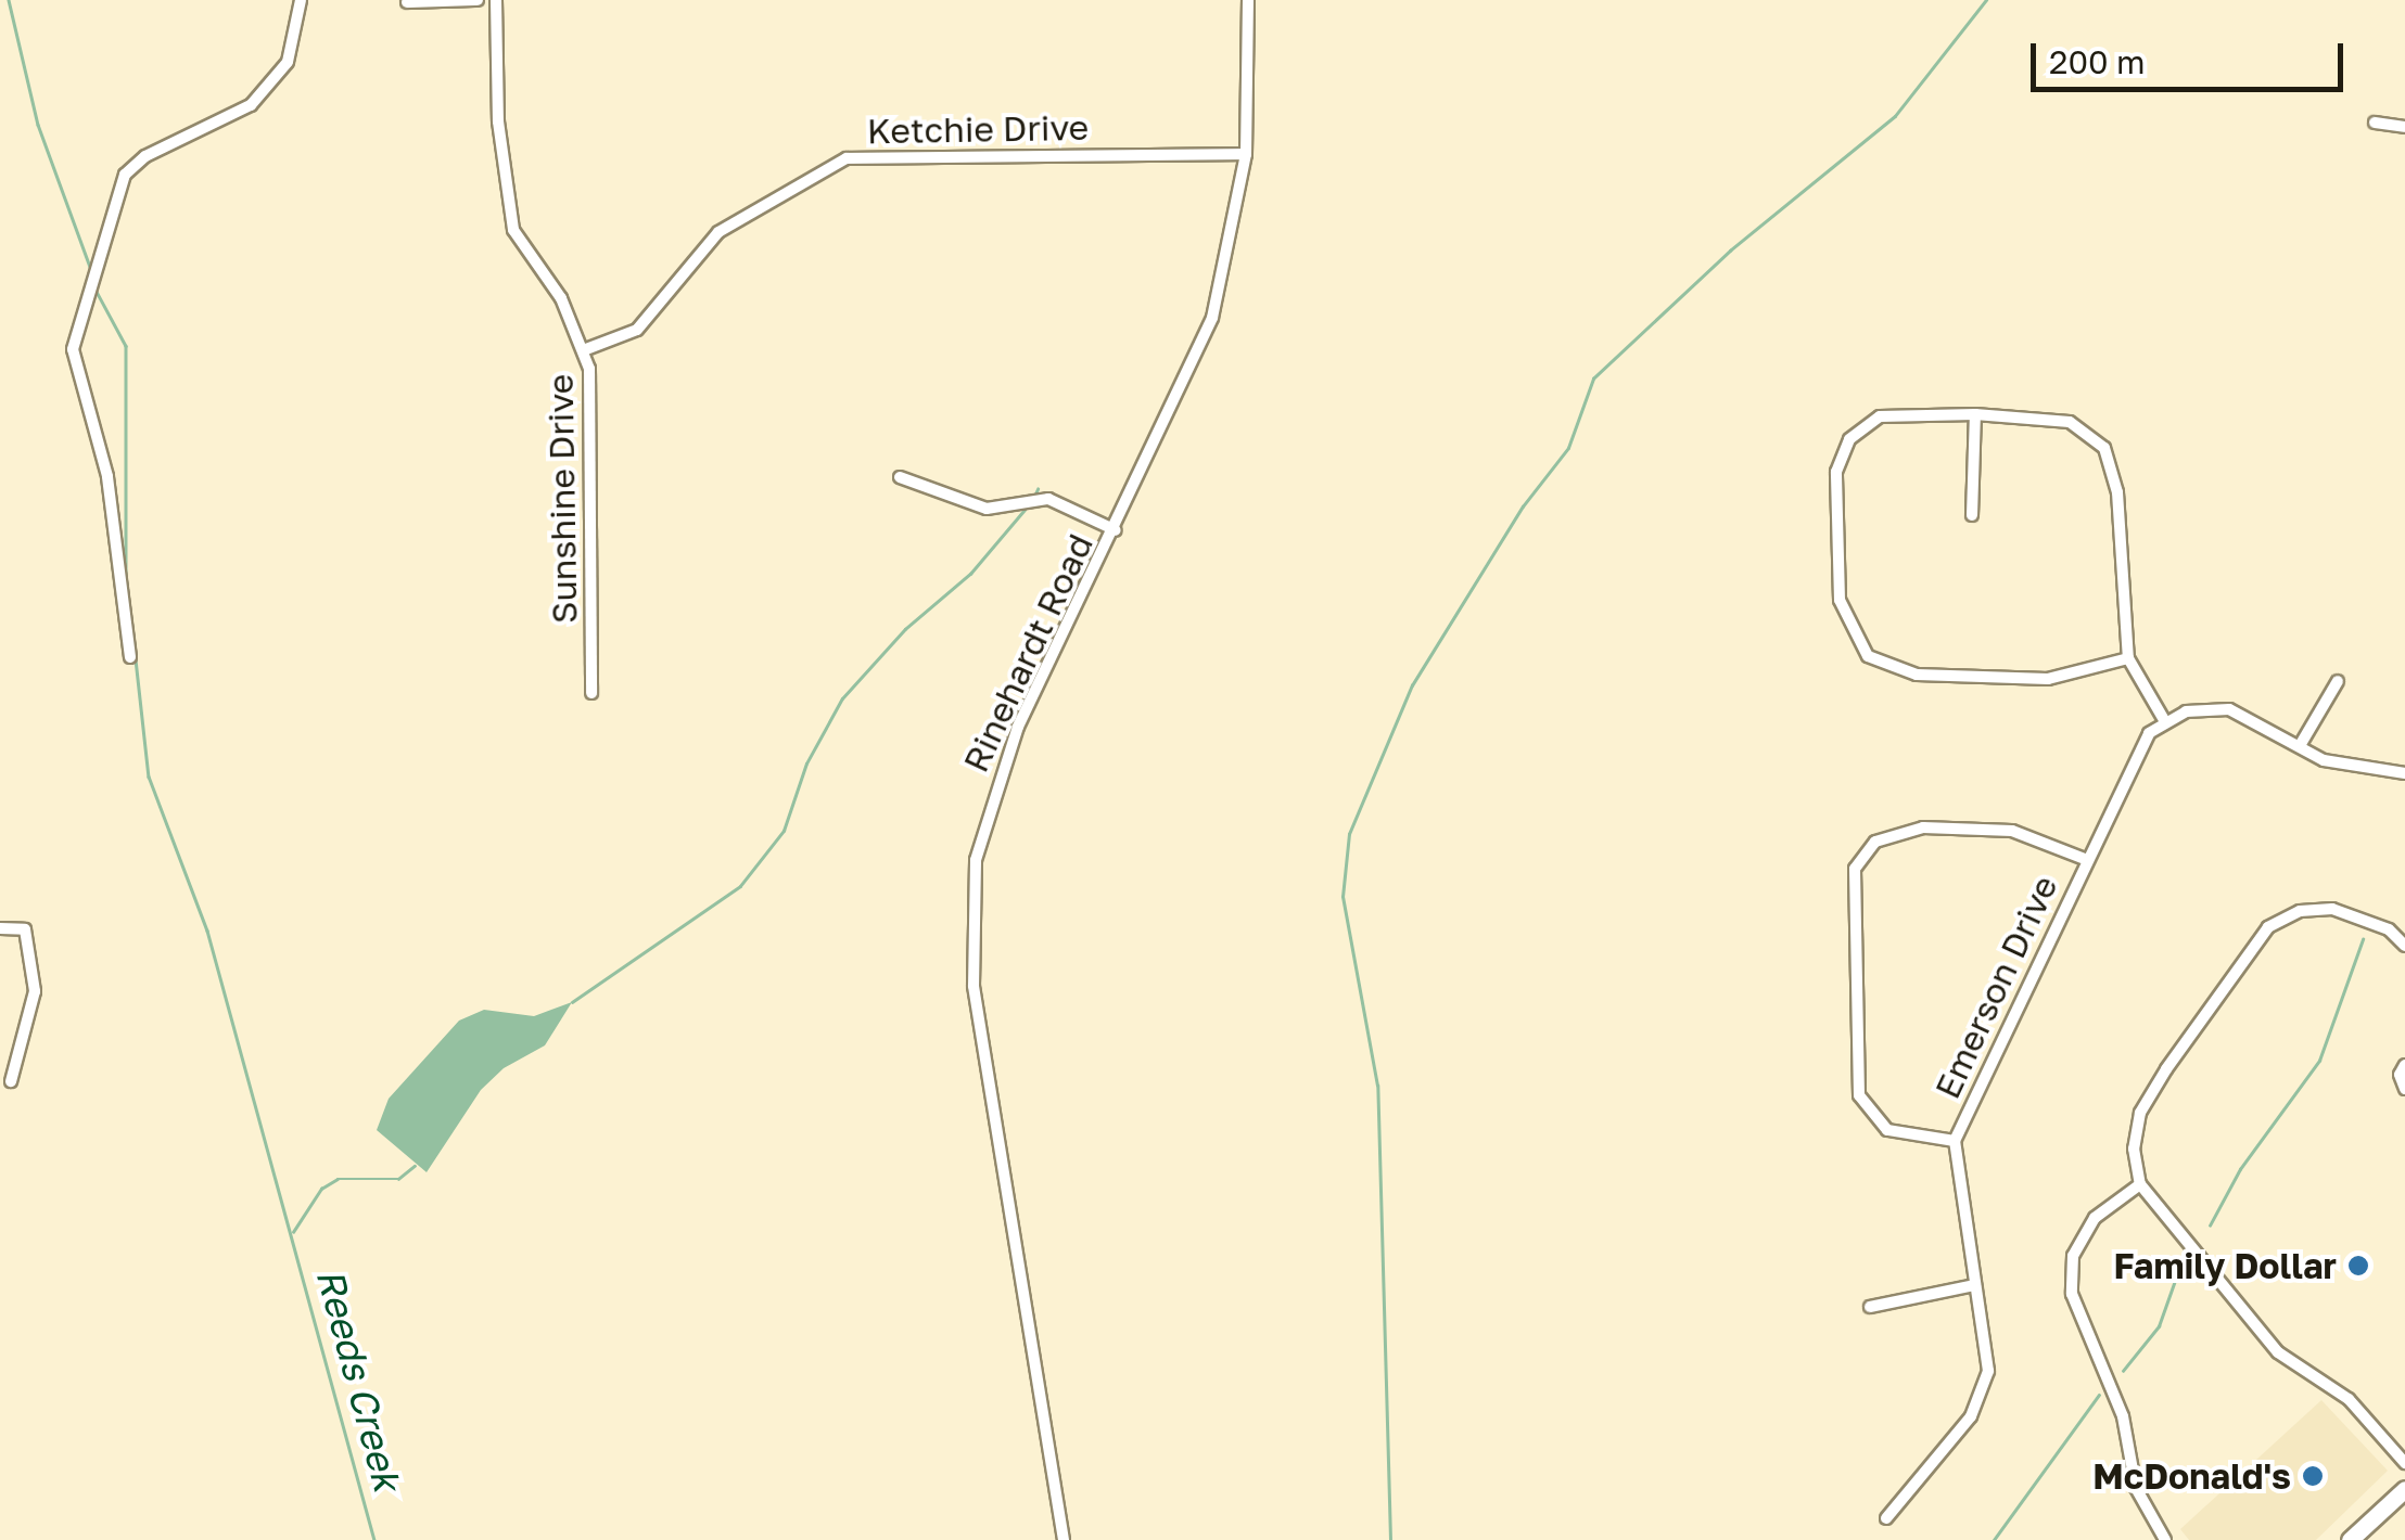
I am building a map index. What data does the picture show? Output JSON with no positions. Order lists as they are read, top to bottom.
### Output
{
  "streets": {
    "street": [
      "Ketchie Drive",
      "Sunshine Drive",
      "Rinehardt Road",
      "Emerson Drive"
    ]
  },
  "crossings": [
    ["Ketchie Drive", "Sunshine Drive"],
    ["Ketchie Drive", "Rinehardt Road"]
  ],
  "water": ["Reeds Creek"],
  "places": ["Family Dollar", "McDonald's"],
  "scale_bar": "200 m"
}
